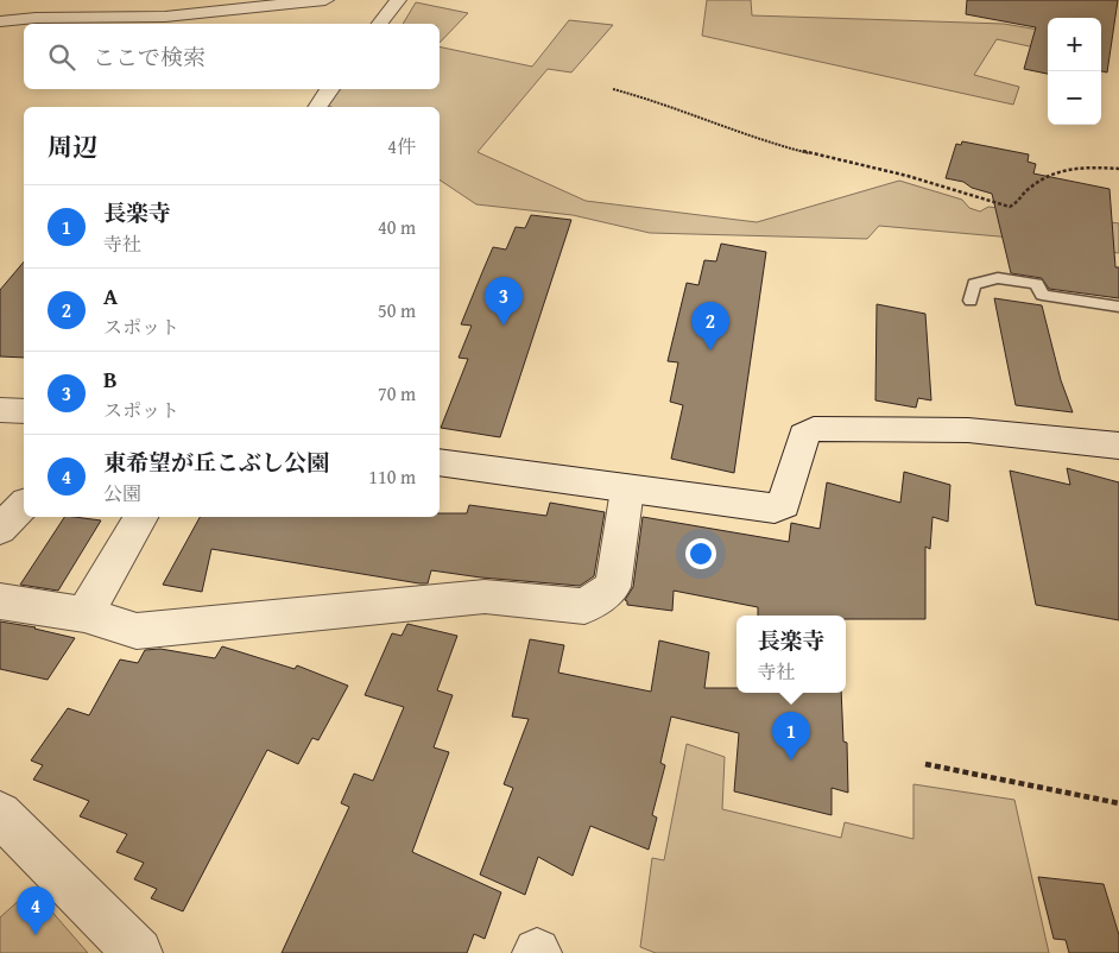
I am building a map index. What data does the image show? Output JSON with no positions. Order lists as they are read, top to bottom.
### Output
{
  "page": {
    "map_buttons": ["+", "−"],
    "search": "ここで検索",
    "heading": ["周辺", "4件"],
    "list": [
      {
        "mark": "1",
        "name": "長楽寺",
        "note": "寺社",
        "value": "40 m"
      },
      {
        "mark": "2",
        "name": "A",
        "note": "スポット",
        "value": "50 m"
      },
      {
        "mark": "3",
        "name": "B",
        "note": "スポット",
        "value": "70 m"
      },
      {
        "mark": "4",
        "name": "東希望が丘こぶし公園",
        "note": "公園",
        "value": "110 m"
      }
    ],
    "pins": [
      "3",
      "2",
      "1",
      "4"
    ],
    "popup": ["長楽寺", "寺社"]
  }
}
